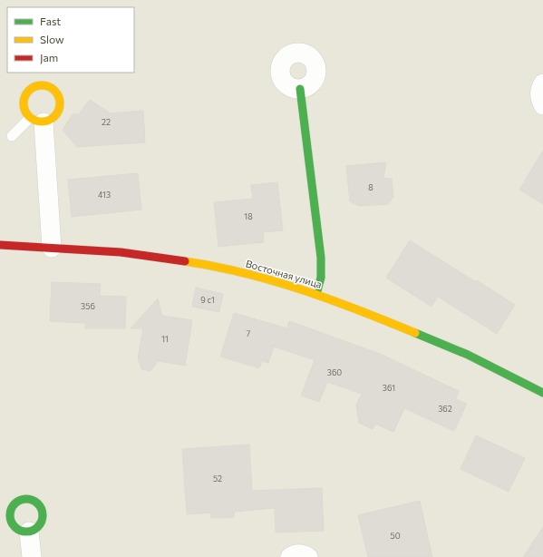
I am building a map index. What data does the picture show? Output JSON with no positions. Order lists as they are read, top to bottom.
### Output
{
  "streets": {
    "street": ["Восточная улица"]
  },
  "house_numbers": [
    "22",
    "8",
    "413",
    "18",
    "9 с1",
    "356",
    "7",
    "11",
    "360",
    "361",
    "362",
    "52",
    "50"
  ],
  "legend": ["Fast", "Slow", "Jam"]
}
